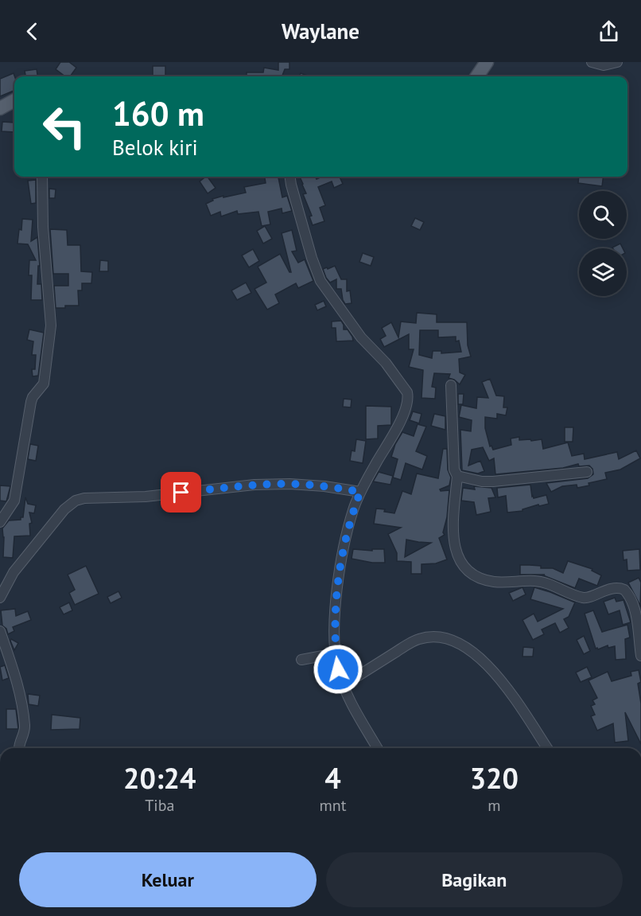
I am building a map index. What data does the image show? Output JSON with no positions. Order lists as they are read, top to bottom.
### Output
{
  "page": {
    "header": "Waylane",
    "turn": ["160 m", "Belok kiri"],
    "eta": [
      "20:24",
      "Tiba",
      "4",
      "mnt",
      "320",
      "m"
    ],
    "buttons": ["Keluar", "Bagikan"]
  }
}
